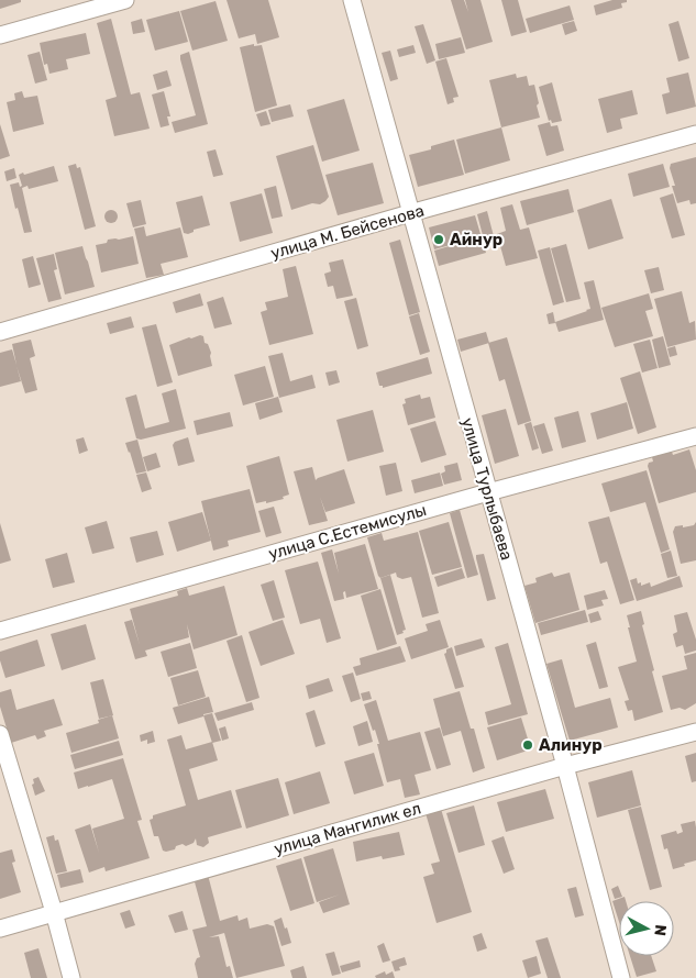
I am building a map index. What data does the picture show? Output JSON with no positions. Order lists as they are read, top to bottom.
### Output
{
  "streets": {
    "street": [
      "улица М. Бейсенова",
      "улица Турлыбаева",
      "улица С.Естемисулы",
      "улица Мангилик ел"
    ]
  },
  "crossings": [
    ["улица М. Бейсенова", "улица Турлыбаева"],
    ["улица Турлыбаева", "улица С.Естемисулы"],
    ["улица Турлыбаева", "улица Мангилик ел"]
  ],
  "places": ["Айнур", "Алинур"],
  "north": "right"
}
